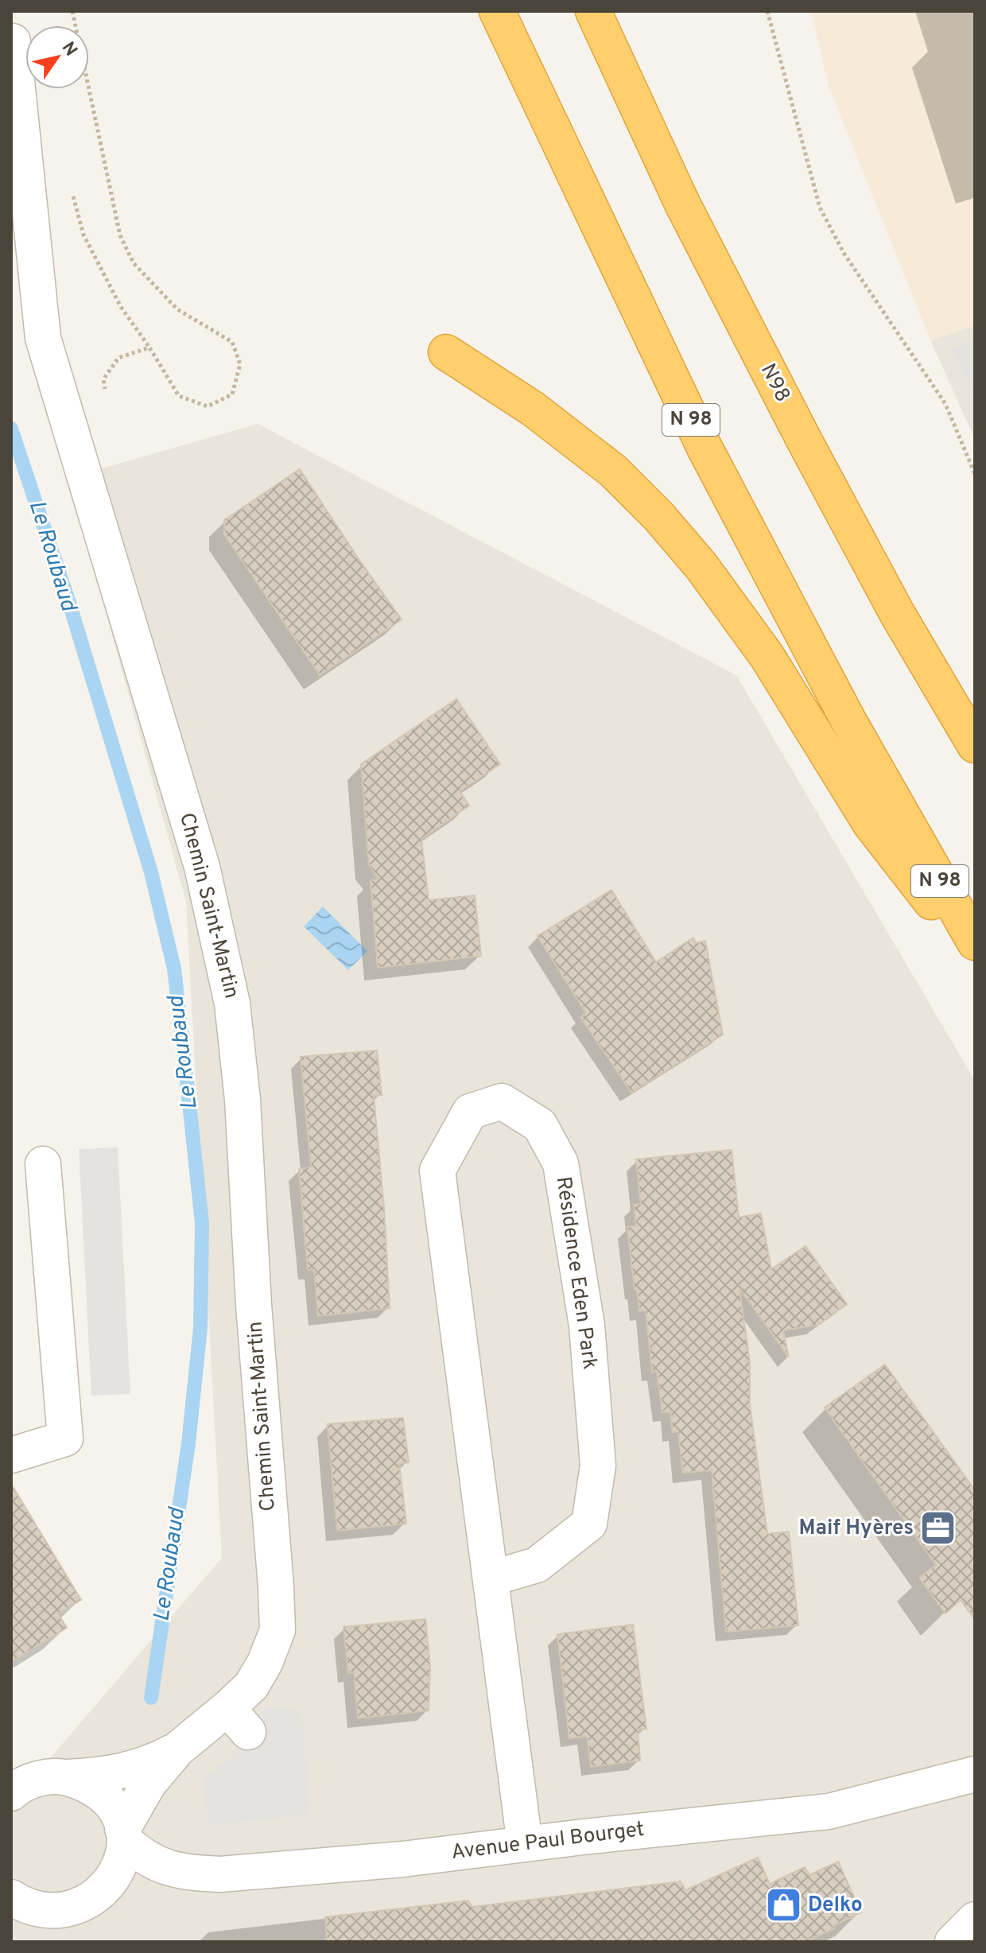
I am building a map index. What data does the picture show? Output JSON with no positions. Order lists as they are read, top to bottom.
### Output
{
  "streets": {
    "highway": ["N98", "N 98"],
    "street": ["Chemin Saint-Martin", "Résidence Eden Park", "Avenue Paul Bourget"]
  },
  "crossings": [
    ["Chemin Saint-Martin", "Avenue Paul Bourget"],
    ["Résidence Eden Park", "Avenue Paul Bourget"]
  ],
  "water": ["Le Roubaud"],
  "places": {
    "office": ["Maif Hyères"],
    "shop": ["Delko"]
  },
  "north": "top right"
}
